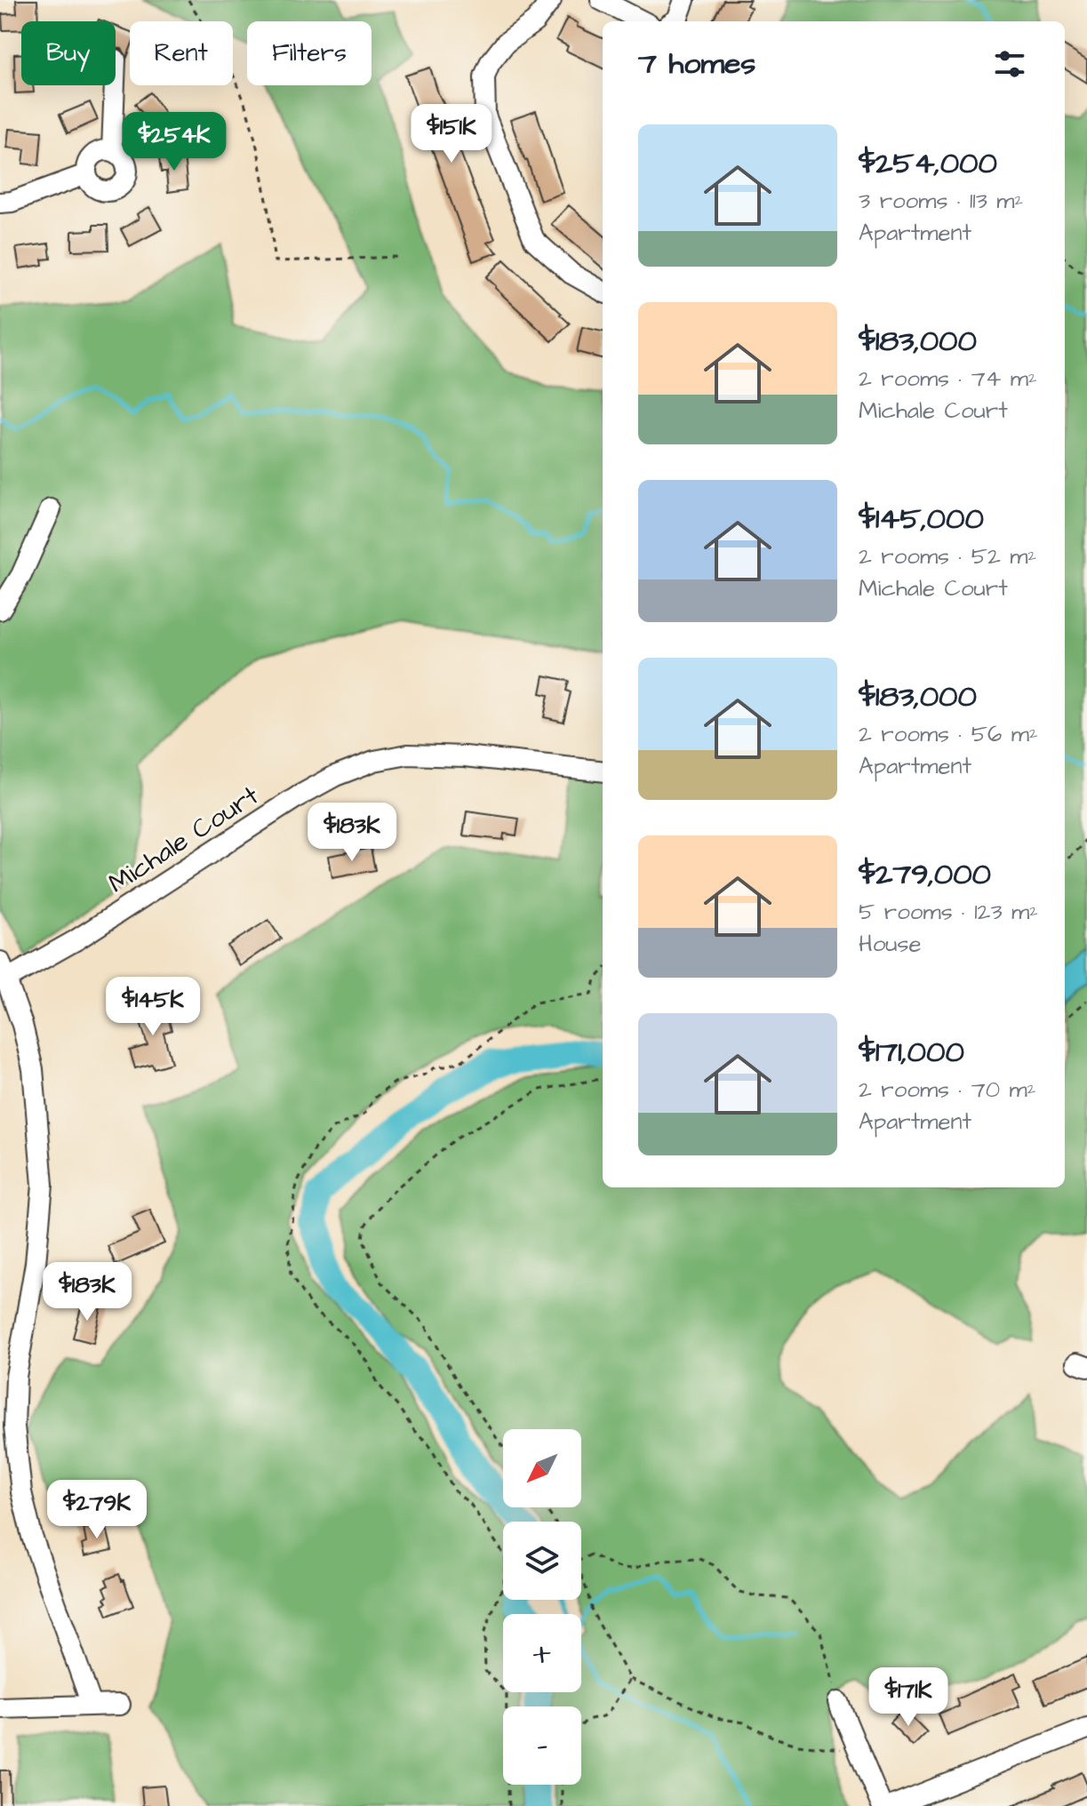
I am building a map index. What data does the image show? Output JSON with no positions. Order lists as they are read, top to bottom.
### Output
{
  "streets": {
    "street": ["Michale Court"]
  },
  "north": "bottom left",
  "page": {
    "chip": ["Buy", "Rent", "Filters"],
    "heading": "7 homes",
    "price": [
      "$151K",
      "$254K",
      "$183K",
      "$145K",
      "$183K",
      "$279K",
      "$171K"
    ],
    "list": [
      {
        "name": "$254,000",
        "note": "3 rooms · 113 m² · Apartment"
      },
      {
        "name": "$183,000",
        "note": "2 rooms · 74 m² · Michale Court"
      },
      {
        "name": "$145,000",
        "note": "2 rooms · 52 m² · Michale Court"
      },
      {
        "name": "$183,000",
        "note": "2 rooms · 56 m² · Apartment"
      },
      {
        "name": "$279,000",
        "note": "5 rooms · 123 m² · House"
      },
      {
        "name": "$171,000",
        "note": "2 rooms · 70 m² · Apartment"
      }
    ],
    "map_buttons": ["+", "−"]
  }
}
